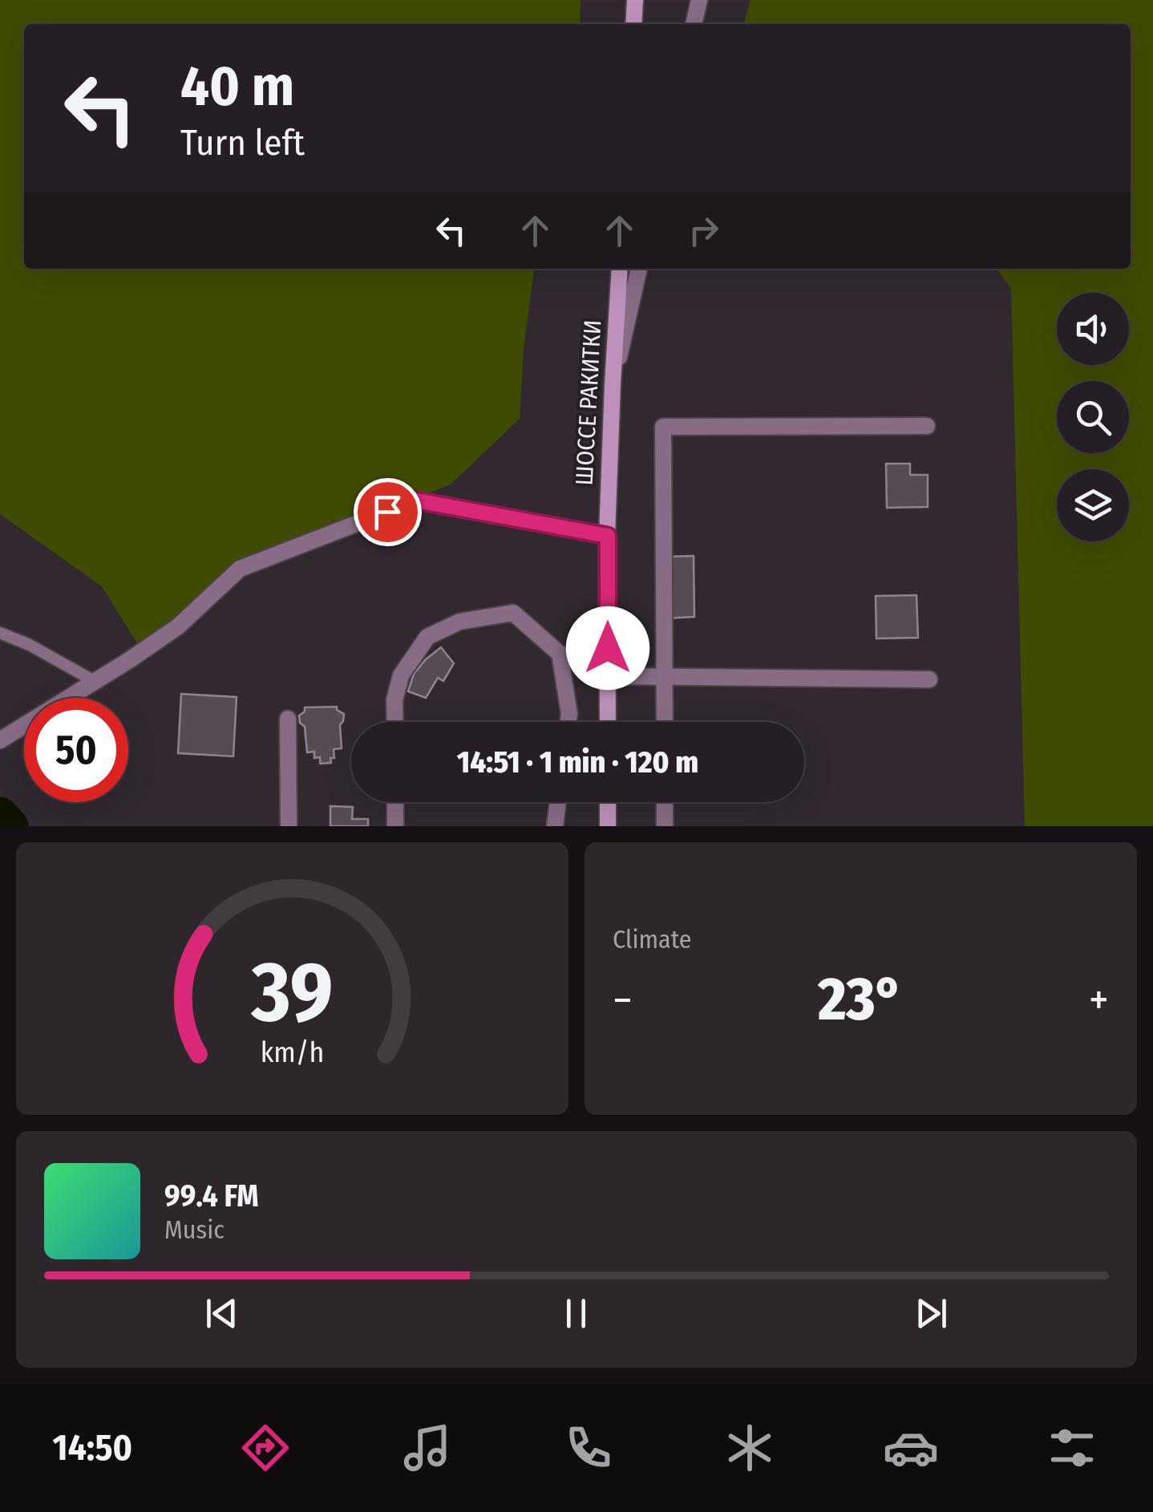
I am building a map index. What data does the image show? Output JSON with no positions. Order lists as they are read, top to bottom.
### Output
{
  "streets": {
    "main road": ["ШОССЕ РАКИТКИ"]
  },
  "page": {
    "turn": ["40 m", "Turn left"],
    "limit": "50",
    "trip": "14:51 · 1 min · 120 m",
    "tile": "Climate",
    "heat": ["−", "23°", "+"],
    "song": ["99.4 FM", "Music"],
    "tabs": "14:50",
    "gauge": ["39", "km/h"]
  }
}
